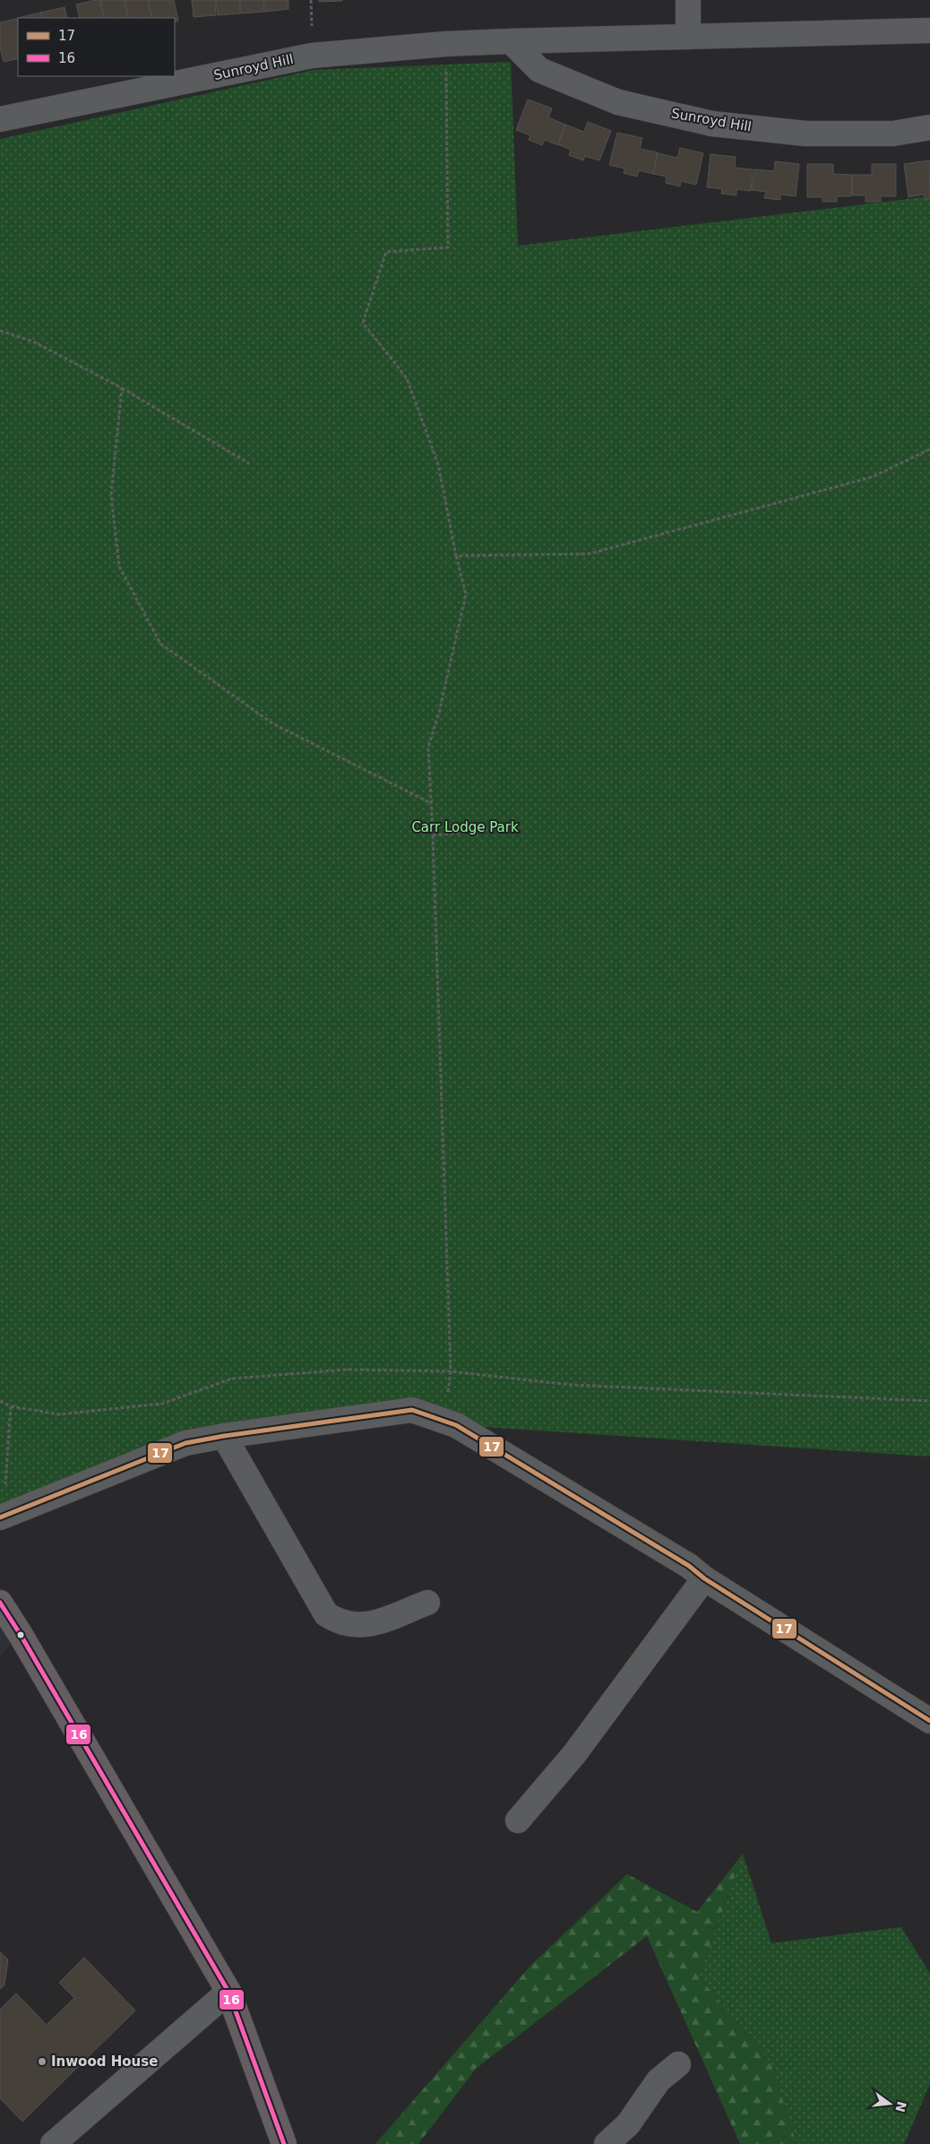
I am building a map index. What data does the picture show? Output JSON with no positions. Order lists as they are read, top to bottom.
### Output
{
  "streets": {
    "street": ["Sunroyd Hill"]
  },
  "parks": ["Carr Lodge Park"],
  "places": ["Inwood House"],
  "lines": ["transit line 17", "transit line 16"],
  "legend": ["17", "16"],
  "north": "right"
}
